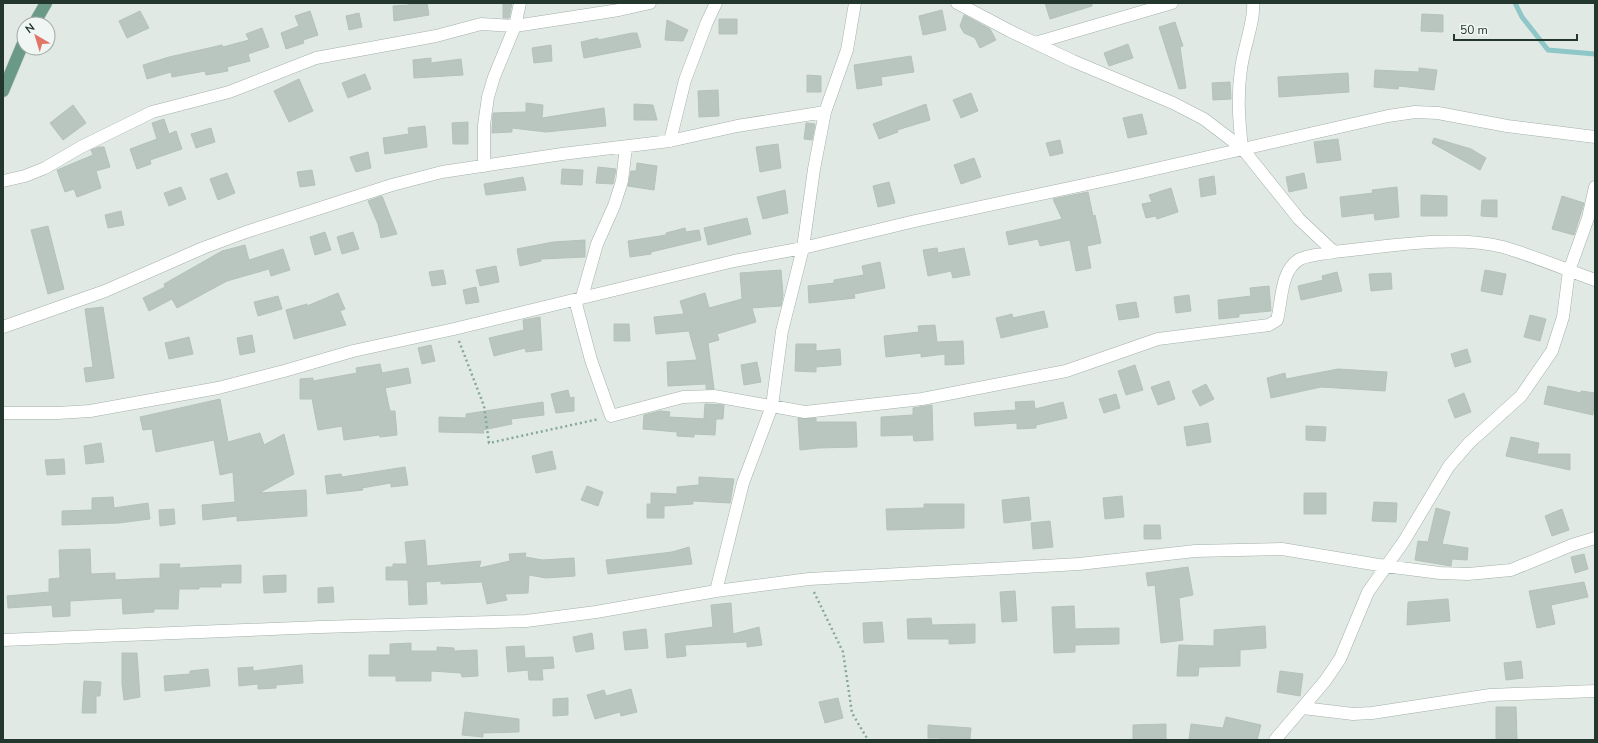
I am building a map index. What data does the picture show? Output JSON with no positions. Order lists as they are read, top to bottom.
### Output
{
  "scale_bar": "50 m",
  "north": "top left"
}
